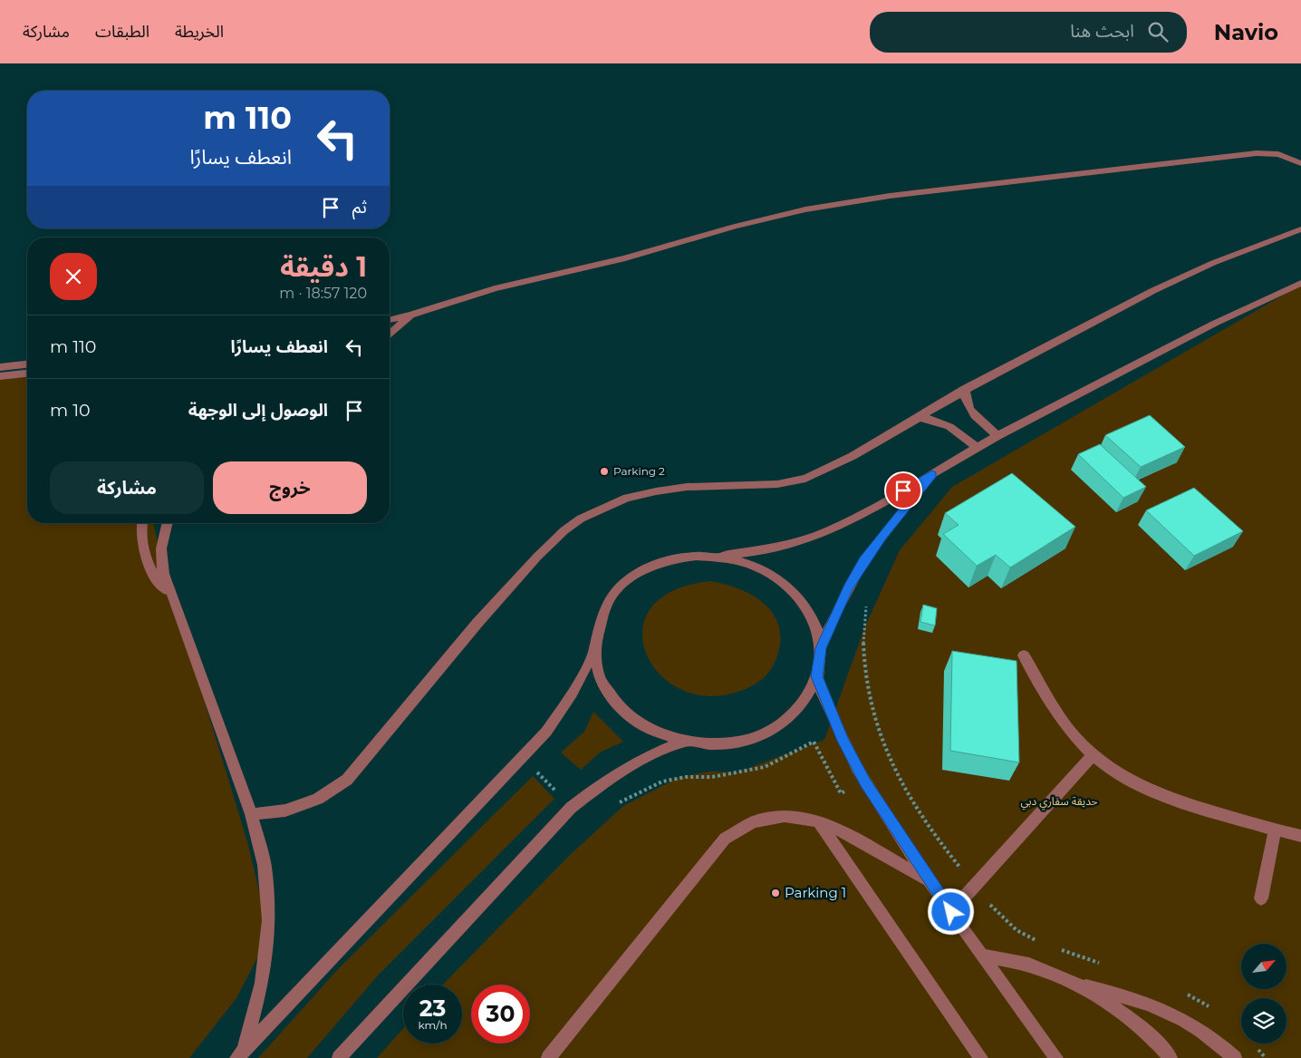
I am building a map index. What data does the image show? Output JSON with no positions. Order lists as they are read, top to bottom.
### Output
{
  "parks": ["حديقة سفاري دبي"],
  "places": ["Parking 2", "Parking 1"],
  "north": "top right",
  "page": {
    "header": "Navio",
    "search": "ابحث هنا",
    "nav": ["الخريطة", "الطبقات", "مشاركة"],
    "turn": ["110 m", "انعطف يسارًا"],
    "then": "ثم",
    "heading": ["1 دقيقة", "120 m · 18:57"],
    "list": [
      {
        "name": "انعطف يسارًا",
        "value": "110 m"
      },
      {
        "name": "الوصول إلى الوجهة",
        "value": "10 m"
      }
    ],
    "buttons": ["خروج", "مشاركة"],
    "speed": "23 km/h",
    "limit": "30"
  }
}
